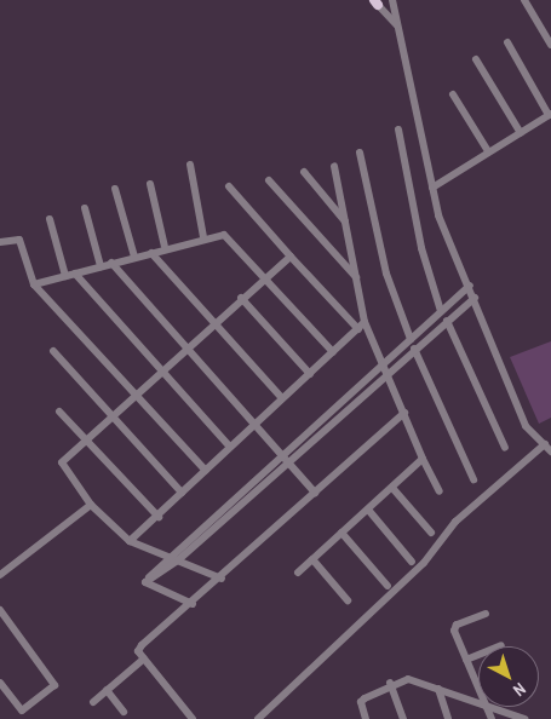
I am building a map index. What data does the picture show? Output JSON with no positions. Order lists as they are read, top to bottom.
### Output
{
  "north": "bottom right"
}
